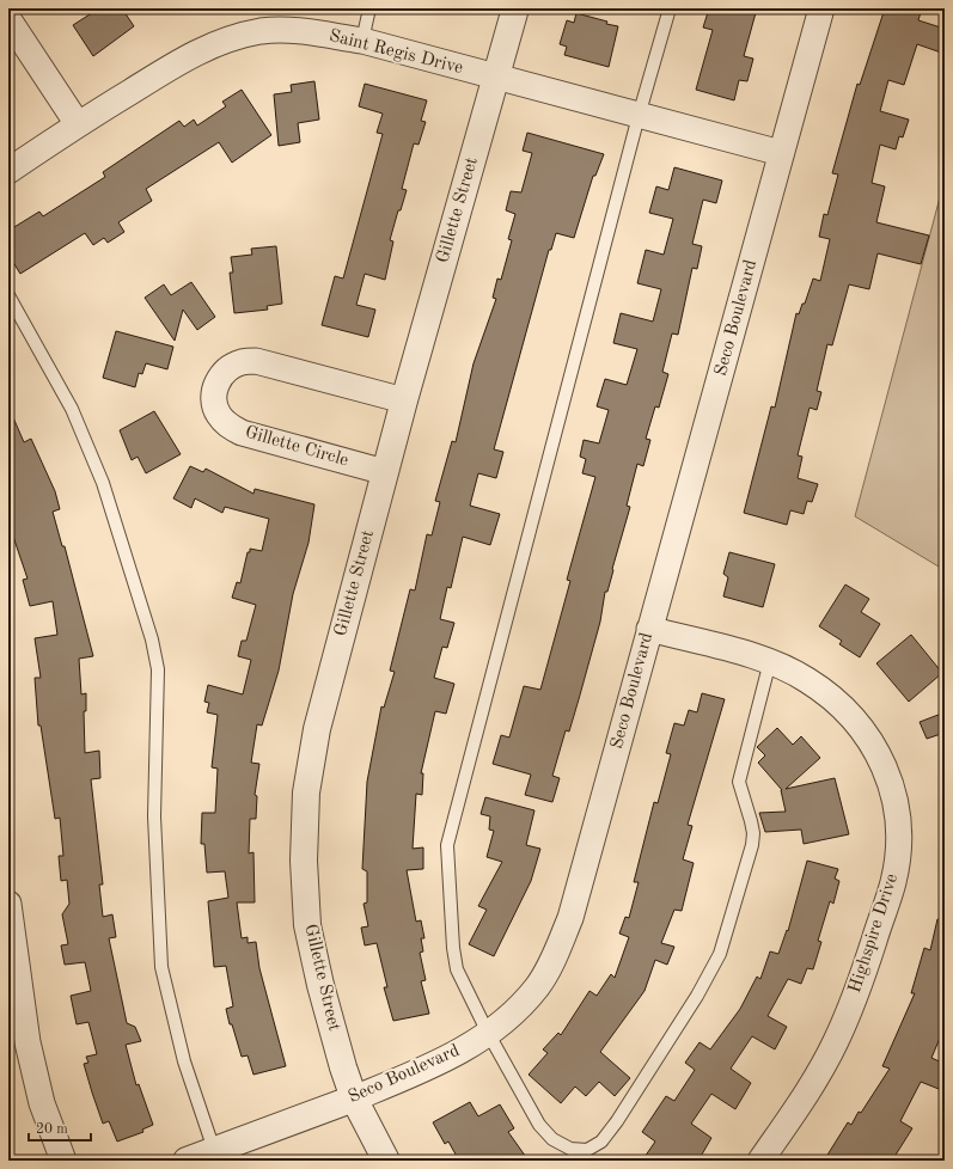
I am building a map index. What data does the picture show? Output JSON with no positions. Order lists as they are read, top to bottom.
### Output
{
  "streets": {
    "street": [
      "Saint Regis Drive",
      "Gillette Street",
      "Seco Boulevard",
      "Gillette Circle",
      "Highspire Drive"
    ]
  },
  "crossings": [
    ["Saint Regis Drive", "Gillette Street"],
    ["Saint Regis Drive", "Seco Boulevard"],
    ["Gillette Street", "Seco Boulevard"],
    ["Gillette Street", "Gillette Circle"],
    ["Seco Boulevard", "Highspire Drive"]
  ],
  "scale_bar": "20 m"
}
